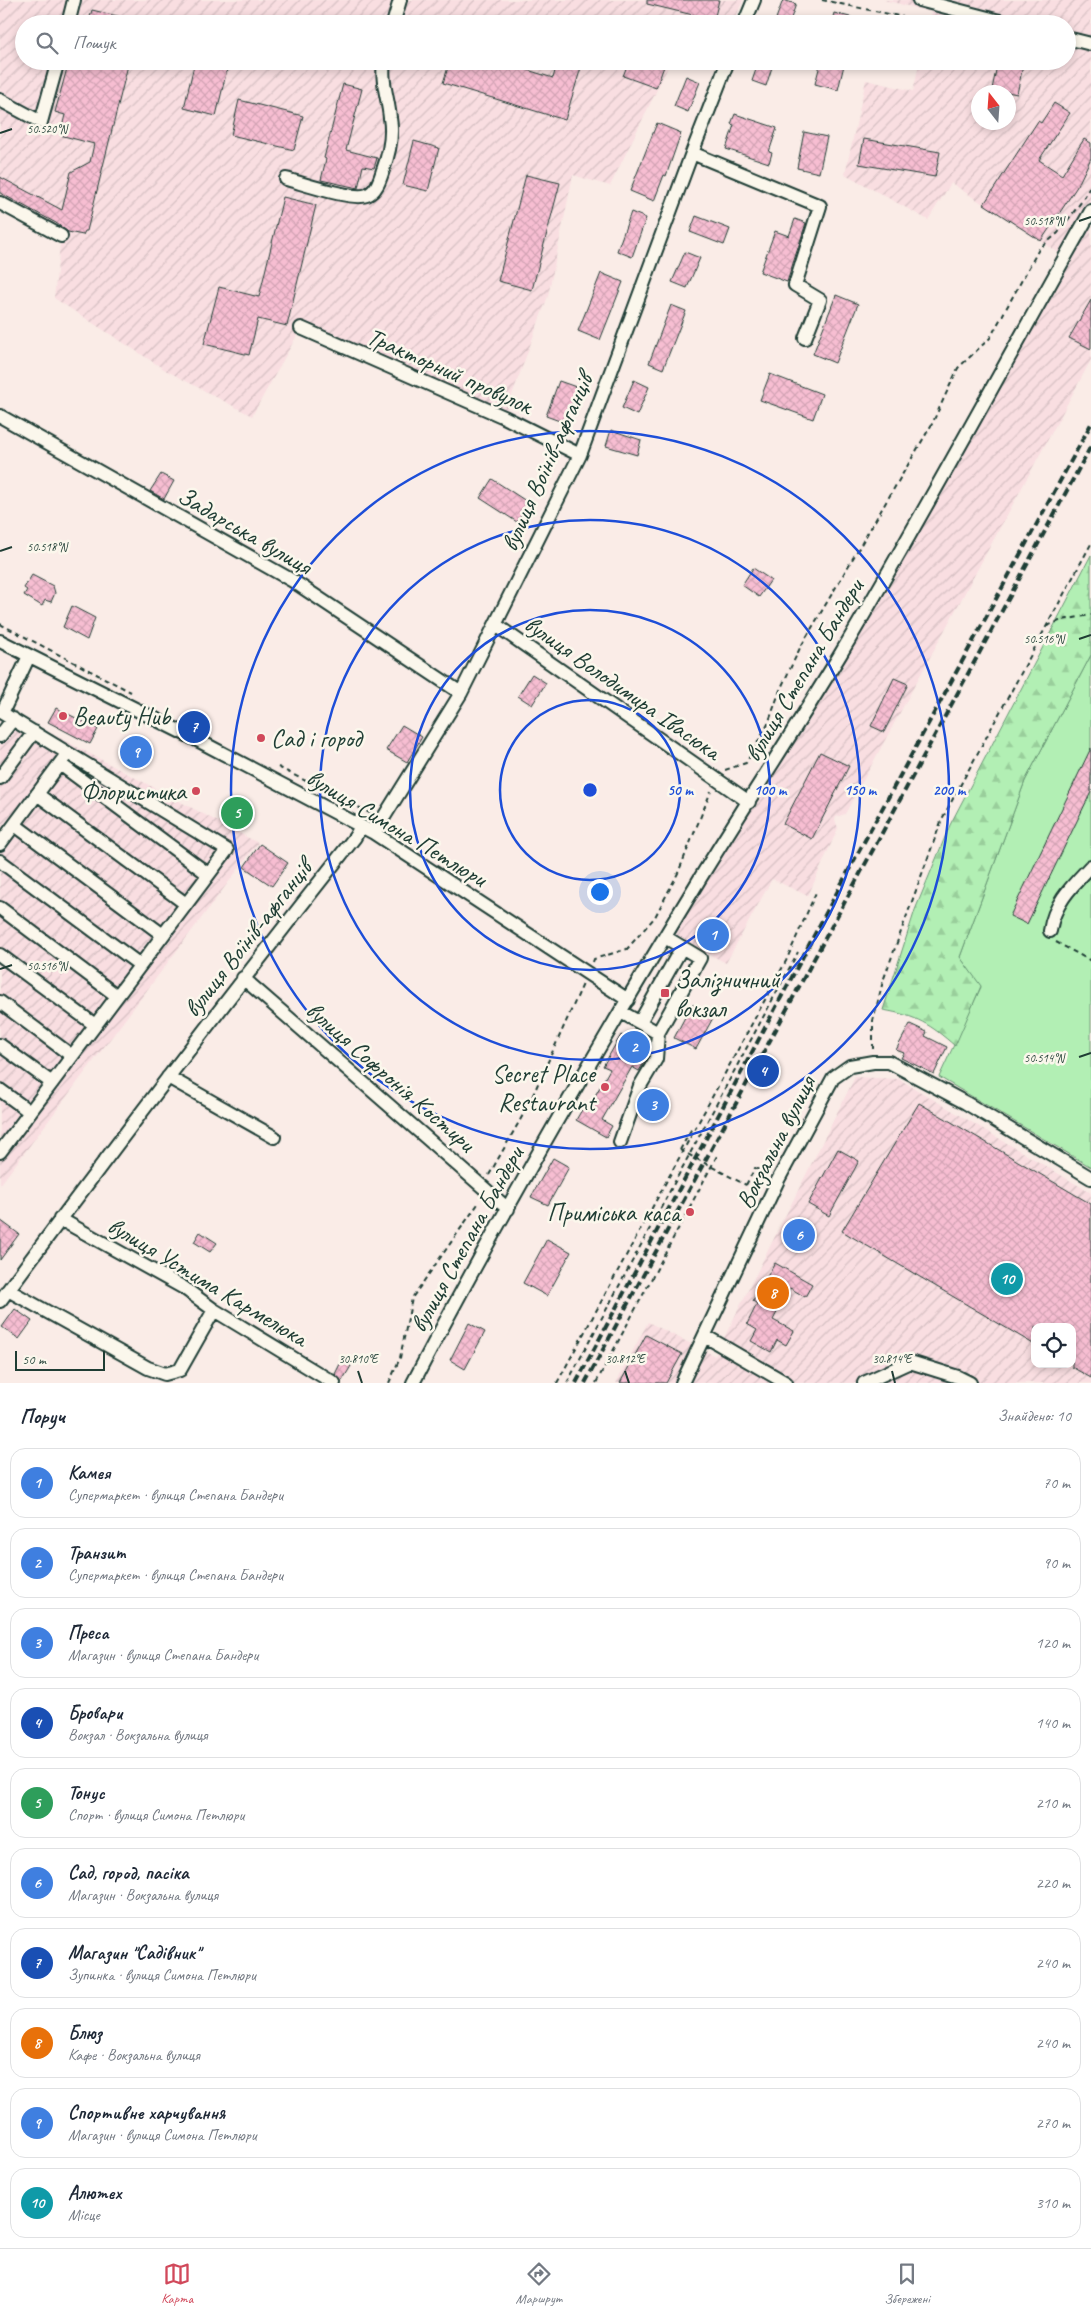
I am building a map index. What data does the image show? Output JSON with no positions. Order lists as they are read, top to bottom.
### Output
{
  "streets": {
    "street": [
      "Тракторний провулок",
      "вулиця Воїнів-афганців",
      "Задарська вулиця",
      "вулиця Степана Бандери",
      "вулиця Володимира Івасюка",
      "вулиця Симона Петлюри",
      "вулиця Софронія Костири",
      "Вокзальна вулиця",
      "вулиця Устима Кармелюка"
    ]
  },
  "crossings": [
    ["Тракторний провулок", "вулиця Воїнів-афганців"],
    ["вулиця Воїнів-афганців", "Задарська вулиця"],
    ["вулиця Воїнів-афганців", "вулиця Володимира Івасюка"],
    ["вулиця Воїнів-афганців", "вулиця Симона Петлюри"],
    ["вулиця Воїнів-афганців", "вулиця Софронія Костири"],
    ["вулиця Воїнів-афганців", "вулиця Устима Кармелюка"],
    ["вулиця Степана Бандери", "вулиця Володимира Івасюка"],
    ["вулиця Степана Бандери", "вулиця Симона Петлюри"],
    ["вулиця Степана Бандери", "вулиця Софронія Костири"]
  ],
  "places": {
    "other": [
      "Beauty Hub",
      "Сад і город",
      "Флористика",
      "Secret Place Restaurant",
      "Приміська каса"
    ],
    "transit": ["Залізничний вокзал"]
  },
  "scale_bar": "50 m",
  "north": "top",
  "page": {
    "search": "Пошук",
    "pins": [
      "7",
      "9",
      "5",
      "1",
      "2",
      "4",
      "3",
      "6",
      "10",
      "8"
    ],
    "scale": "50 m",
    "heading": ["Поруч", "Знайдено: 10"],
    "list": [
      {
        "mark": "1",
        "name": "Камея",
        "note": "Супермаркет · вулиця Степана Бандери",
        "value": "70 m"
      },
      {
        "mark": "2",
        "name": "Транзит",
        "note": "Супермаркет · вулиця Степана Бандери",
        "value": "90 m"
      },
      {
        "mark": "3",
        "name": "Преса",
        "note": "Магазин · вулиця Степана Бандери",
        "value": "120 m"
      },
      {
        "mark": "4",
        "name": "Бровари",
        "note": "Вокзал · Вокзальна вулиця",
        "value": "140 m"
      },
      {
        "mark": "5",
        "name": "Тонус",
        "note": "Спорт · вулиця Симона Петлюри",
        "value": "210 m"
      },
      {
        "mark": "6",
        "name": "Сад, город, пасіка",
        "note": "Магазин · Вокзальна вулиця",
        "value": "220 m"
      },
      {
        "mark": "7",
        "name": "Магазин \"Садівник\"",
        "note": "Зупинка · вулиця Симона Петлюри",
        "value": "240 m"
      },
      {
        "mark": "8",
        "name": "Блюз",
        "note": "Кафе · Вокзальна вулиця",
        "value": "240 m"
      },
      {
        "mark": "9",
        "name": "Спортивне харчування",
        "note": "Магазин · вулиця Симона Петлюри",
        "value": "270 m"
      },
      {
        "mark": "10",
        "name": "Алютех",
        "note": "Місце",
        "value": "310 m"
      }
    ],
    "nav": ["Карта", "Маршрут", "Збережені"]
  },
  "coordinates": [
    "50.520°N",
    "50.518°N",
    "50.516°N",
    "50.514°N",
    "30.810°E",
    "30.812°E",
    "30.814°E"
  ],
  "rings": [
    "50 m",
    "100 m",
    "150 m",
    "200 m"
  ]
}
